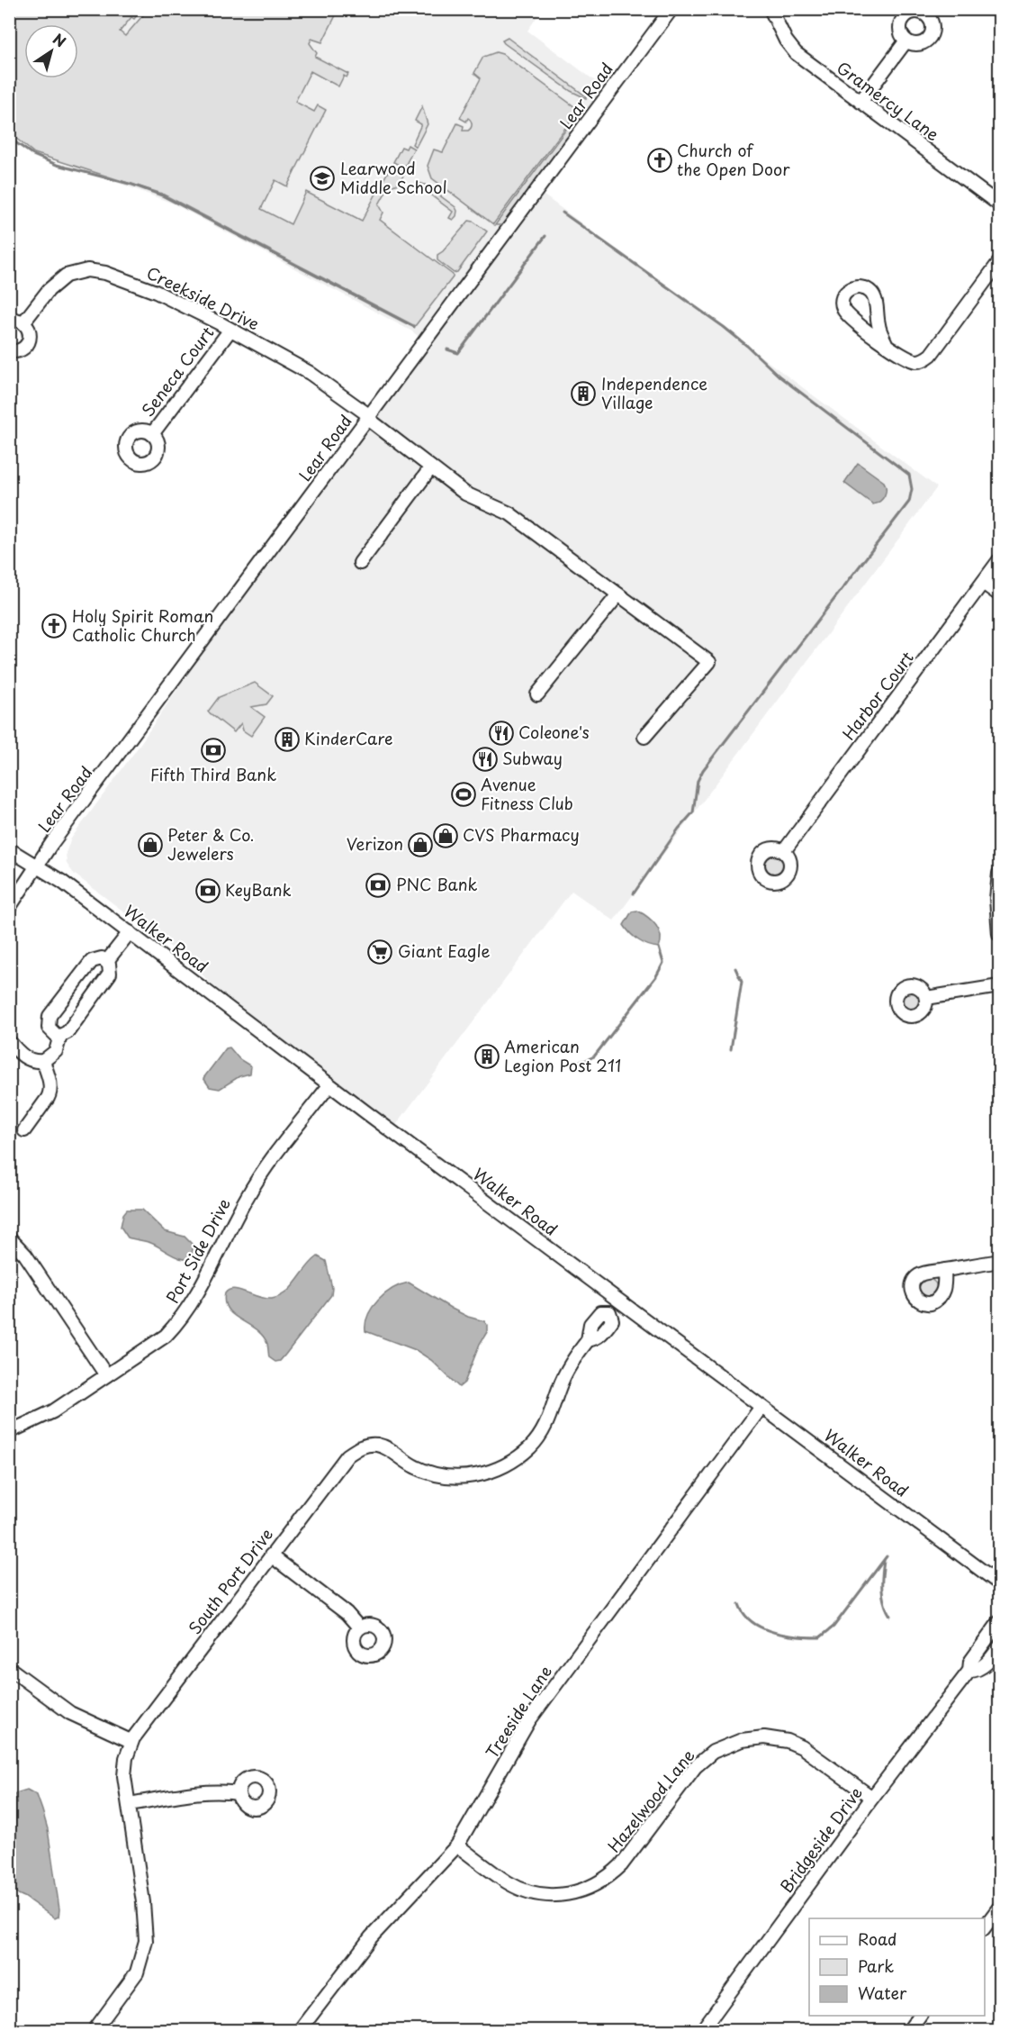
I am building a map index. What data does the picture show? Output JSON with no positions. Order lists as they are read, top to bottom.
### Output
{
  "streets": {
    "street": [
      "Lear Road",
      "Gramercy Lane",
      "Creekside Drive",
      "Seneca Court",
      "Harbor Court",
      "Walker Road",
      "Port Side Drive",
      "South Port Drive",
      "Treeside Lane",
      "Hazelwood Lane",
      "Bridgeside Drive"
    ]
  },
  "crossings": [
    ["Lear Road", "Creekside Drive"],
    ["Lear Road", "Walker Road"],
    ["Creekside Drive", "Seneca Court"],
    ["Walker Road", "Port Side Drive"],
    ["Walker Road", "South Port Drive"],
    ["Walker Road", "Treeside Lane"],
    ["Treeside Lane", "Hazelwood Lane"],
    ["Hazelwood Lane", "Bridgeside Drive"]
  ],
  "places": {
    "church": ["Church of the Open Door", "Holy Spirit Roman Catholic Church"],
    "school or university": ["Learwood Middle School"],
    "building": ["Independence Village", "KinderCare", "American Legion Post 211"],
    "restaurant": ["Coleone's", "Subway"],
    "bank": ["Fifth Third Bank", "PNC Bank", "KeyBank"],
    "sports": ["Avenue Fitness Club"],
    "shop": ["CVS Pharmacy", "Peter & Co. Jewelers", "Verizon"],
    "supermarket": ["Giant Eagle"]
  },
  "legend": ["Road", "Park", "Water"],
  "north": "top right"
}
